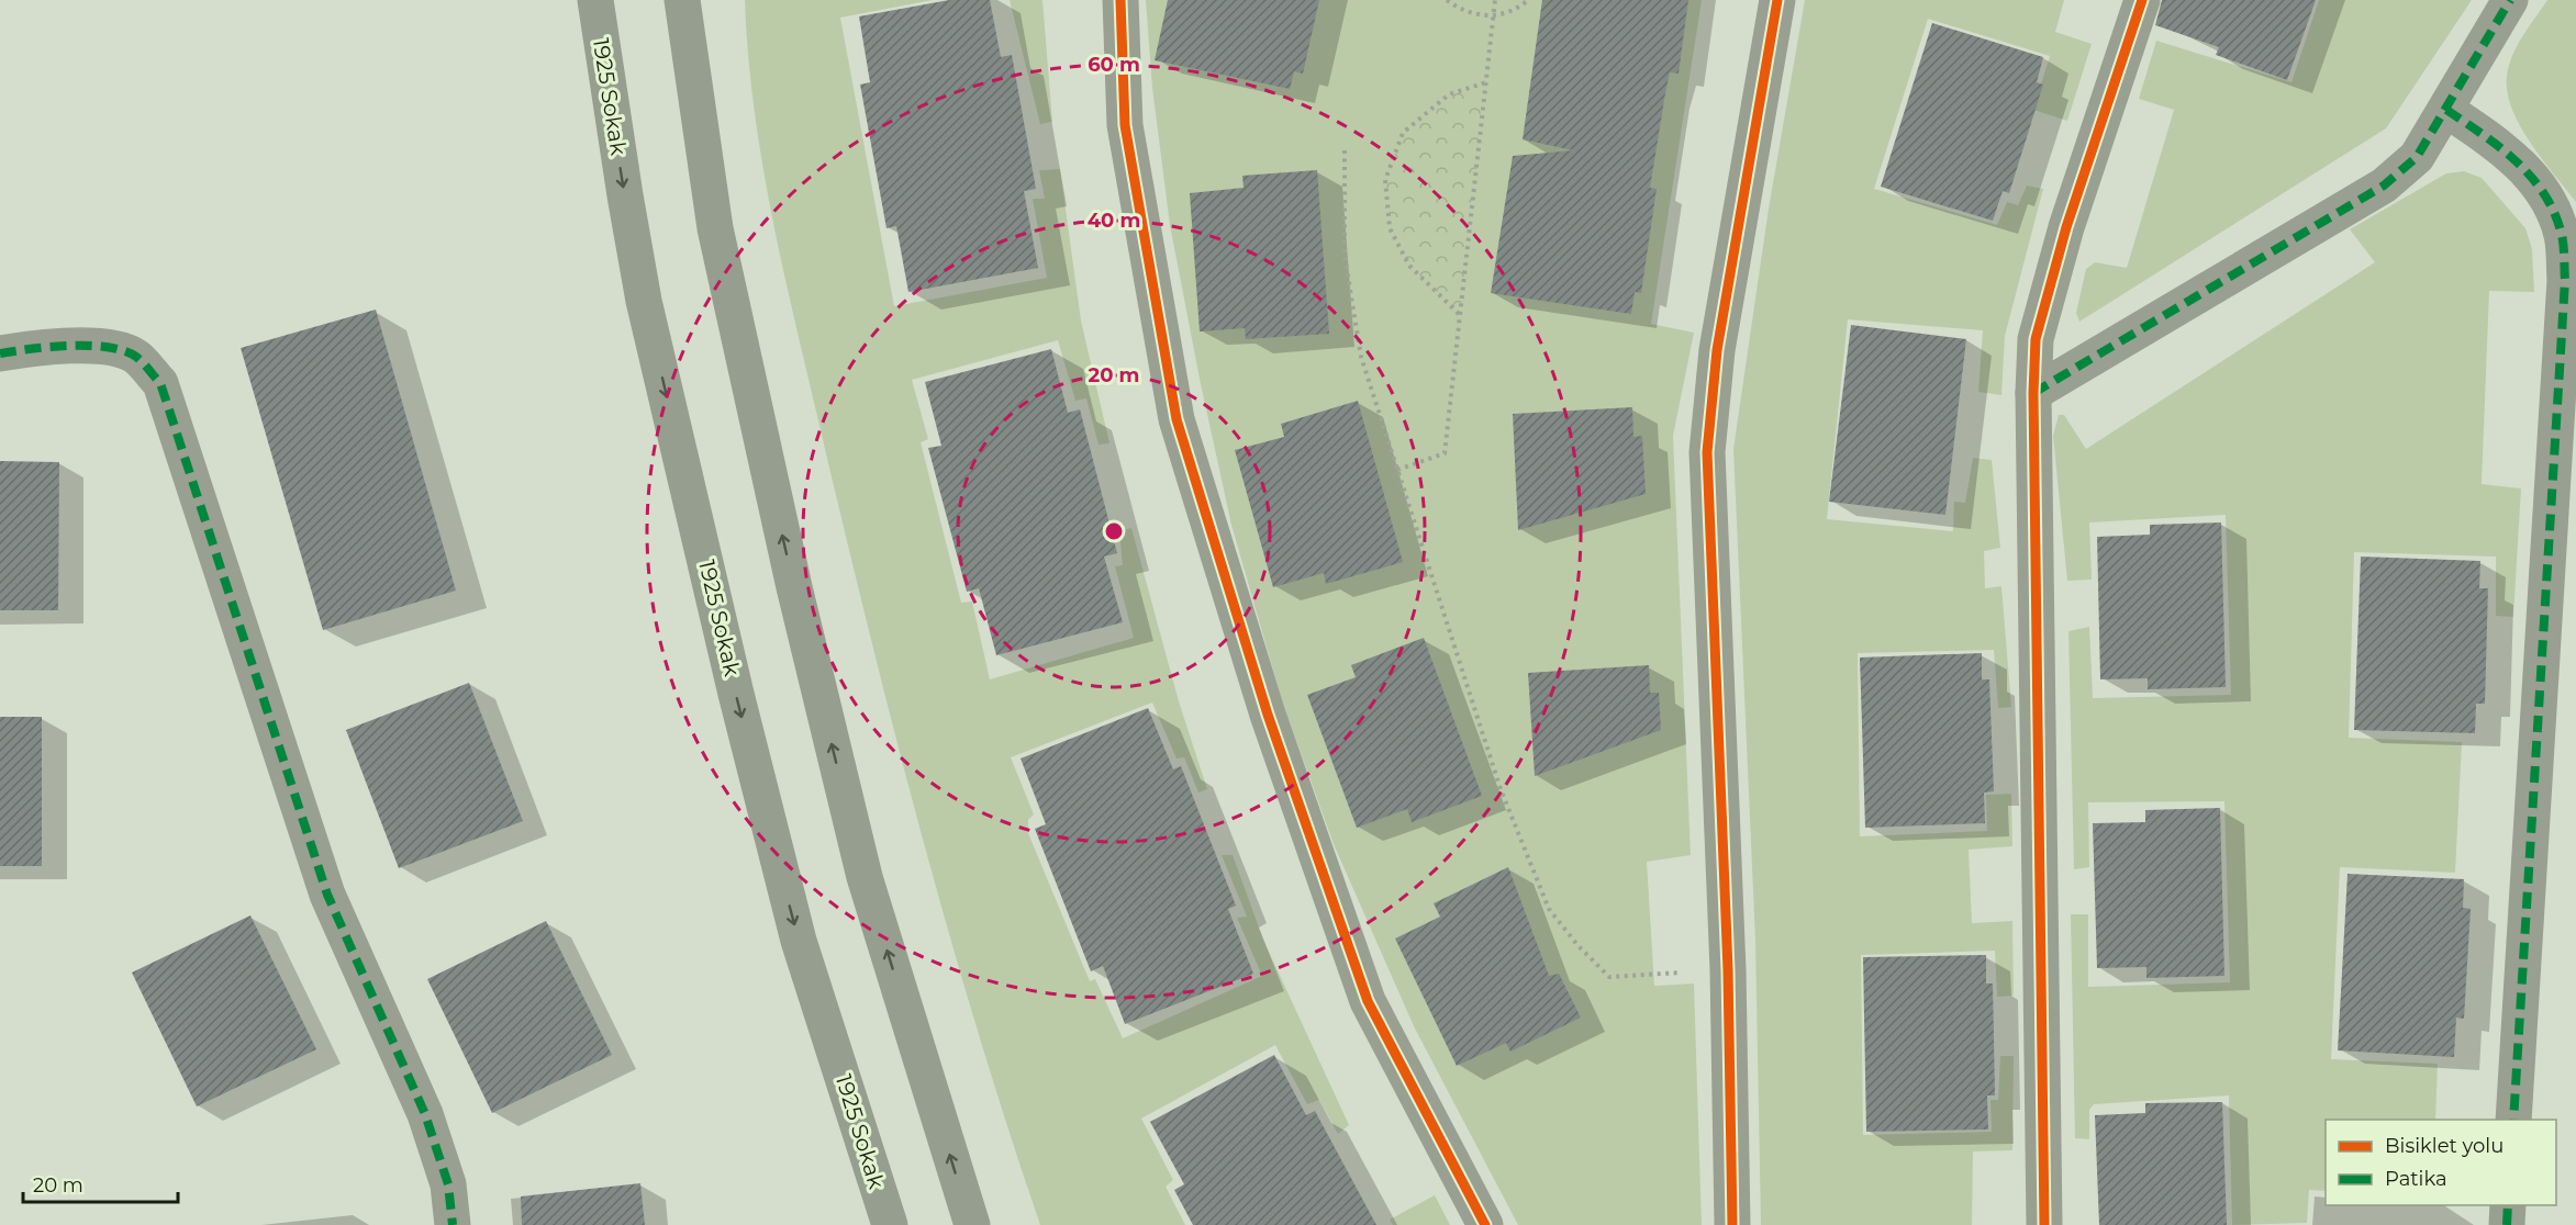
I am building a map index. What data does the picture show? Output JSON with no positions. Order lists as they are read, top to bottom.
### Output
{
  "streets": {
    "main road": ["1925 Sokak"]
  },
  "legend": ["Bisiklet yolu", "Patika"],
  "scale_bar": "20 m",
  "rings": ["60 m", "40 m", "20 m"]
}
